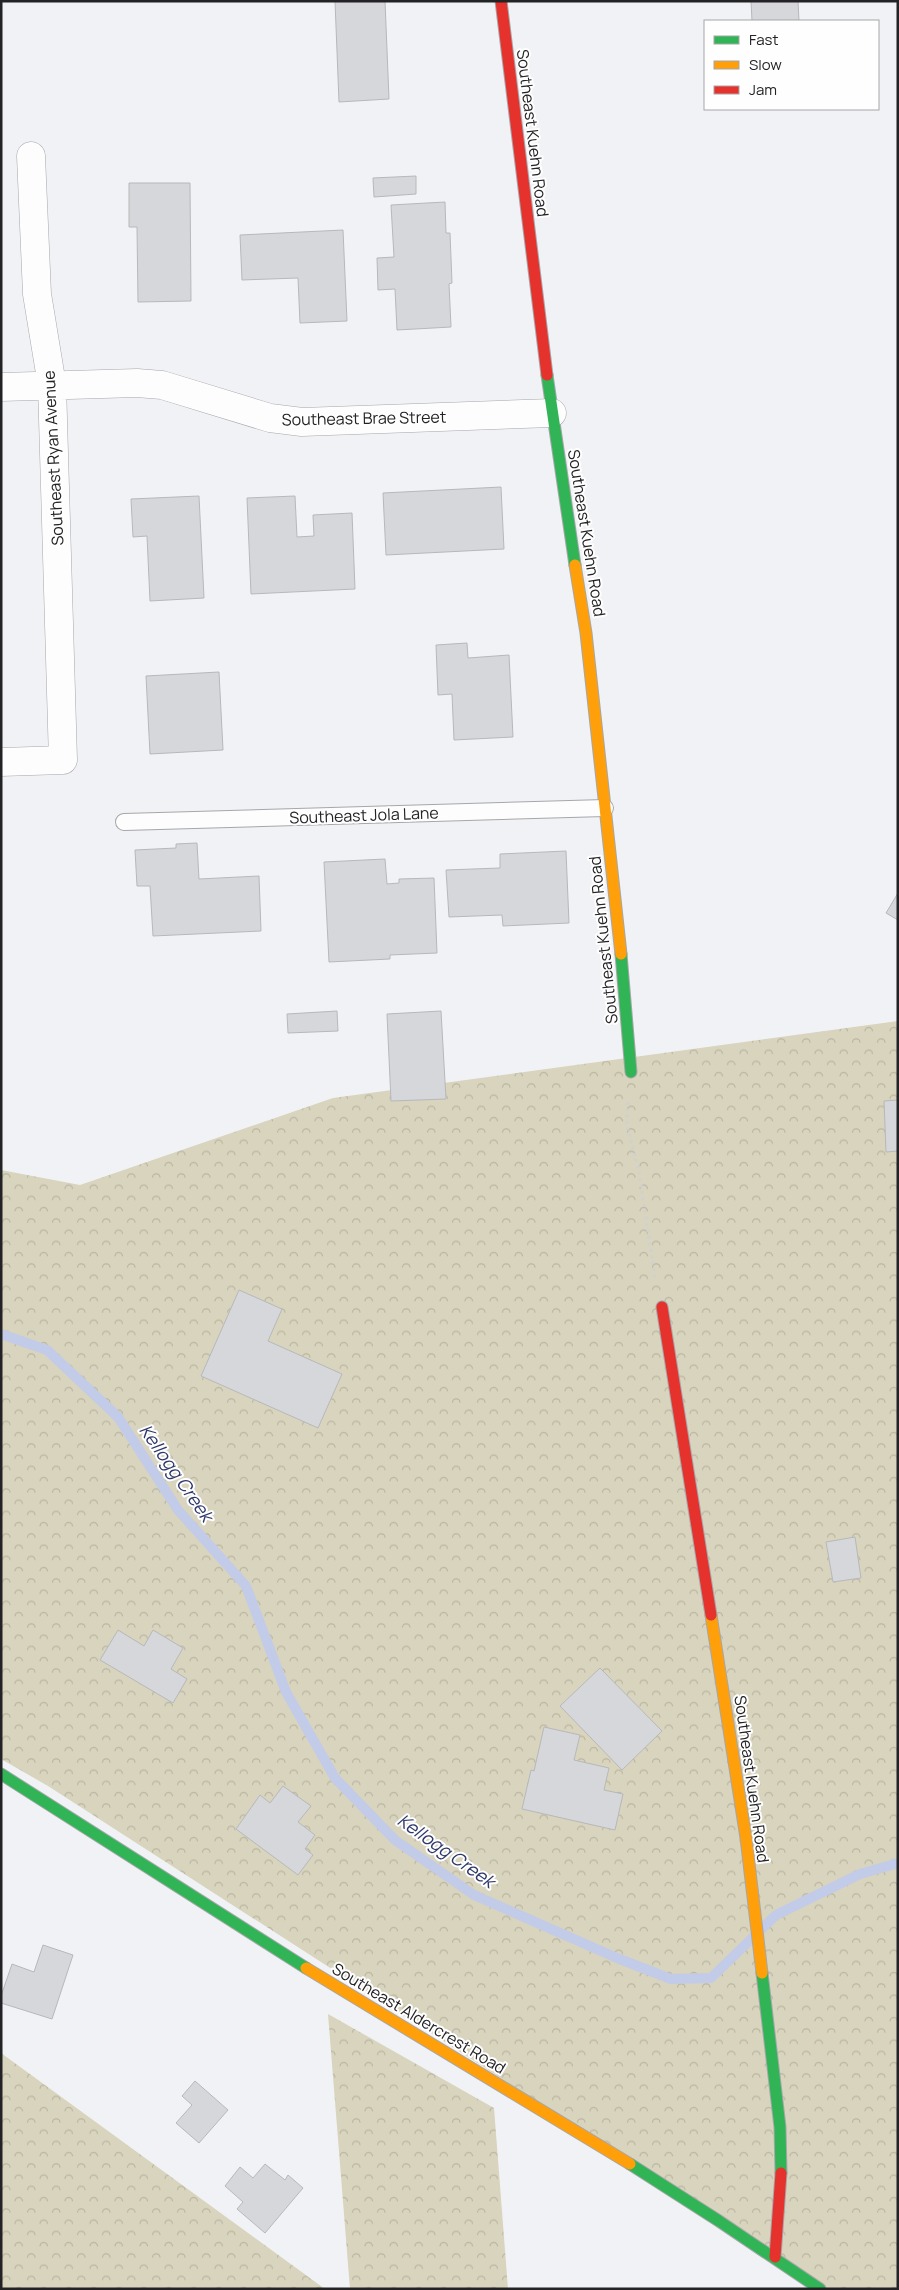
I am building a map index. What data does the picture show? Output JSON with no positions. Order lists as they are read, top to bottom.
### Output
{
  "streets": {
    "street": [
      "Southeast Kuehn Road",
      "Southeast Brae Street",
      "Southeast Ryan Avenue",
      "Southeast Aldercrest Road"
    ],
    "lane": ["Southeast Jola Lane"]
  },
  "crossings": [
    ["Southeast Kuehn Road", "Southeast Brae Street"],
    ["Southeast Kuehn Road", "Southeast Jola Lane"],
    ["Southeast Kuehn Road", "Southeast Aldercrest Road"],
    ["Southeast Brae Street", "Southeast Ryan Avenue"]
  ],
  "water": ["Kellogg Creek"],
  "legend": ["Fast", "Slow", "Jam"]
}
